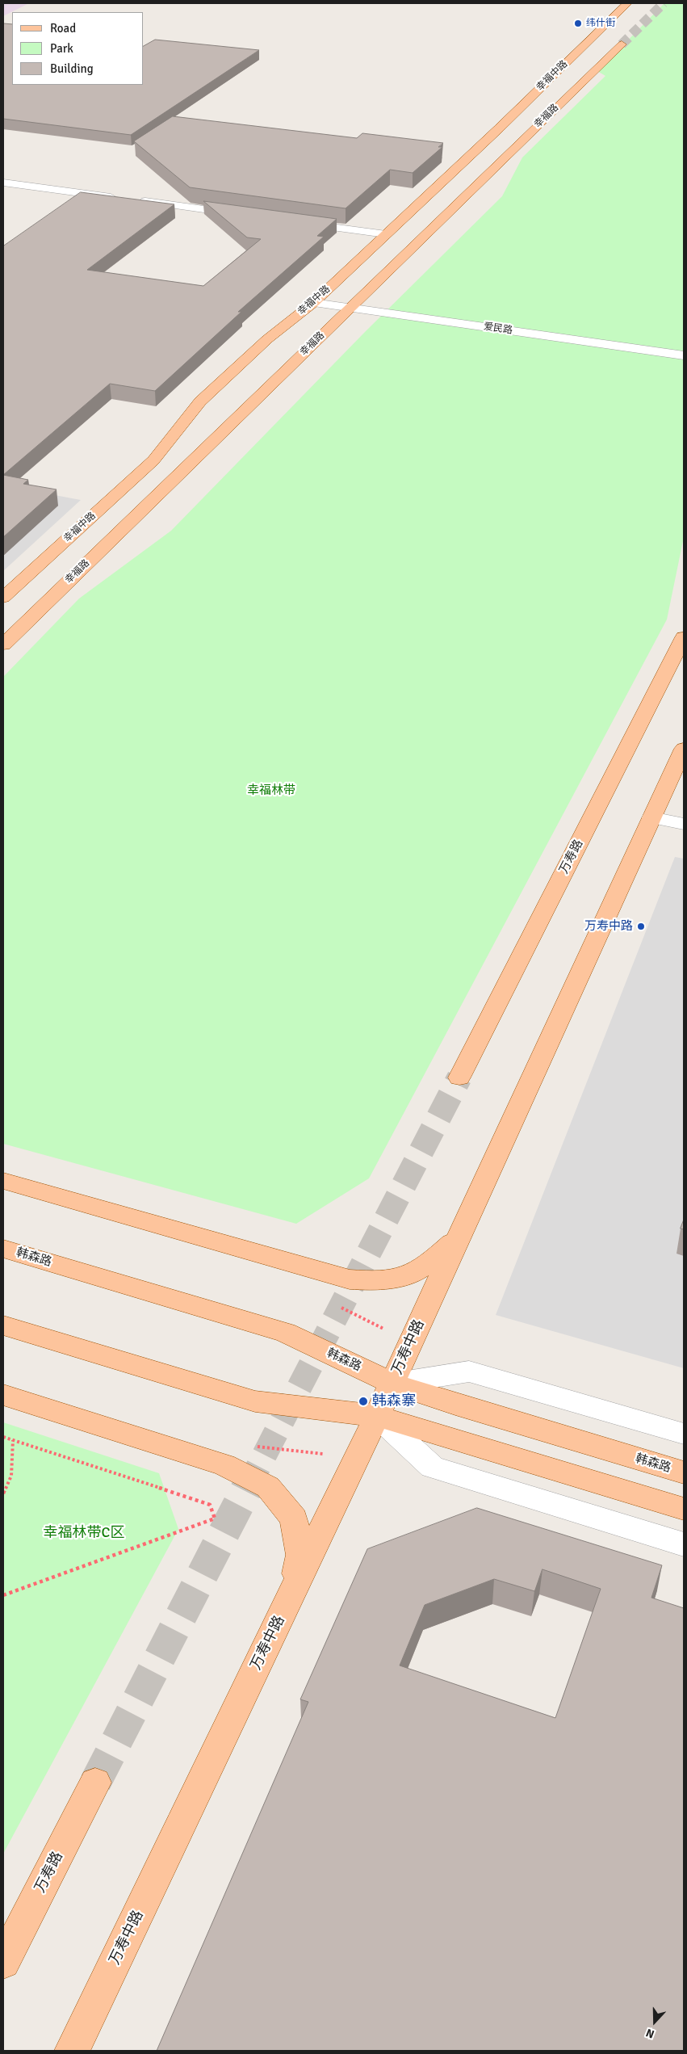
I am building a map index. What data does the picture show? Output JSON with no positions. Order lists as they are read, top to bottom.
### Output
{
  "streets": {
    "main road": [
      "幸福中路",
      "幸福路",
      "万寿路",
      "韩森路",
      "万寿中路"
    ],
    "street": ["爱民路"]
  },
  "crossings": [
    ["幸福中路", "爱民路"],
    ["幸福路", "爱民路"],
    ["韩森路", "万寿中路"]
  ],
  "parks": ["幸福林带", "幸福林带C区"],
  "places": ["纬什街", "万寿中路", "韩森寨"],
  "legend": ["Road", "Park", "Building"],
  "north": "bottom"
}
